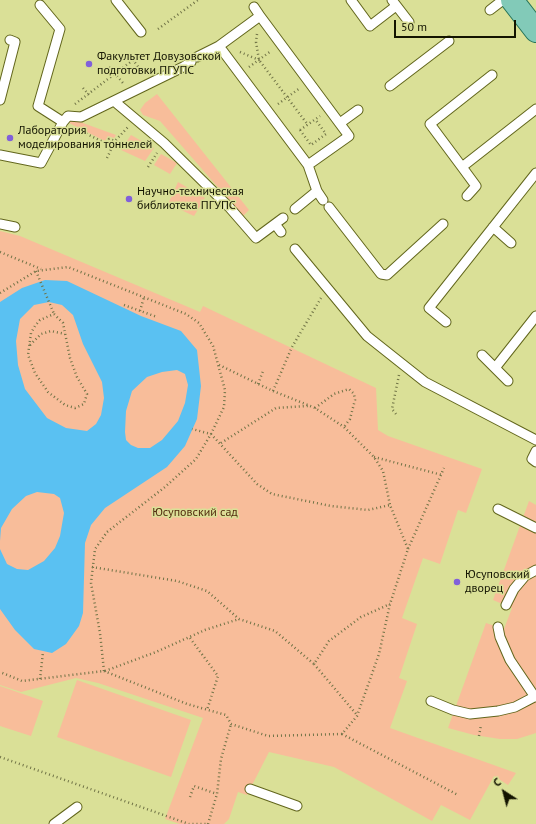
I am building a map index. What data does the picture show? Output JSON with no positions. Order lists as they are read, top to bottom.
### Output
{
  "parks": ["Юсуповский сад"],
  "places": [
    "Факультет Довузовской подготовки ПГУПС",
    "Лаборатория моделирования тоннелей",
    "Научно-техническая библиотека ПГУПС",
    "Юсуповский дворец"
  ],
  "scale_bar": "50 m",
  "north": "top left"
}
